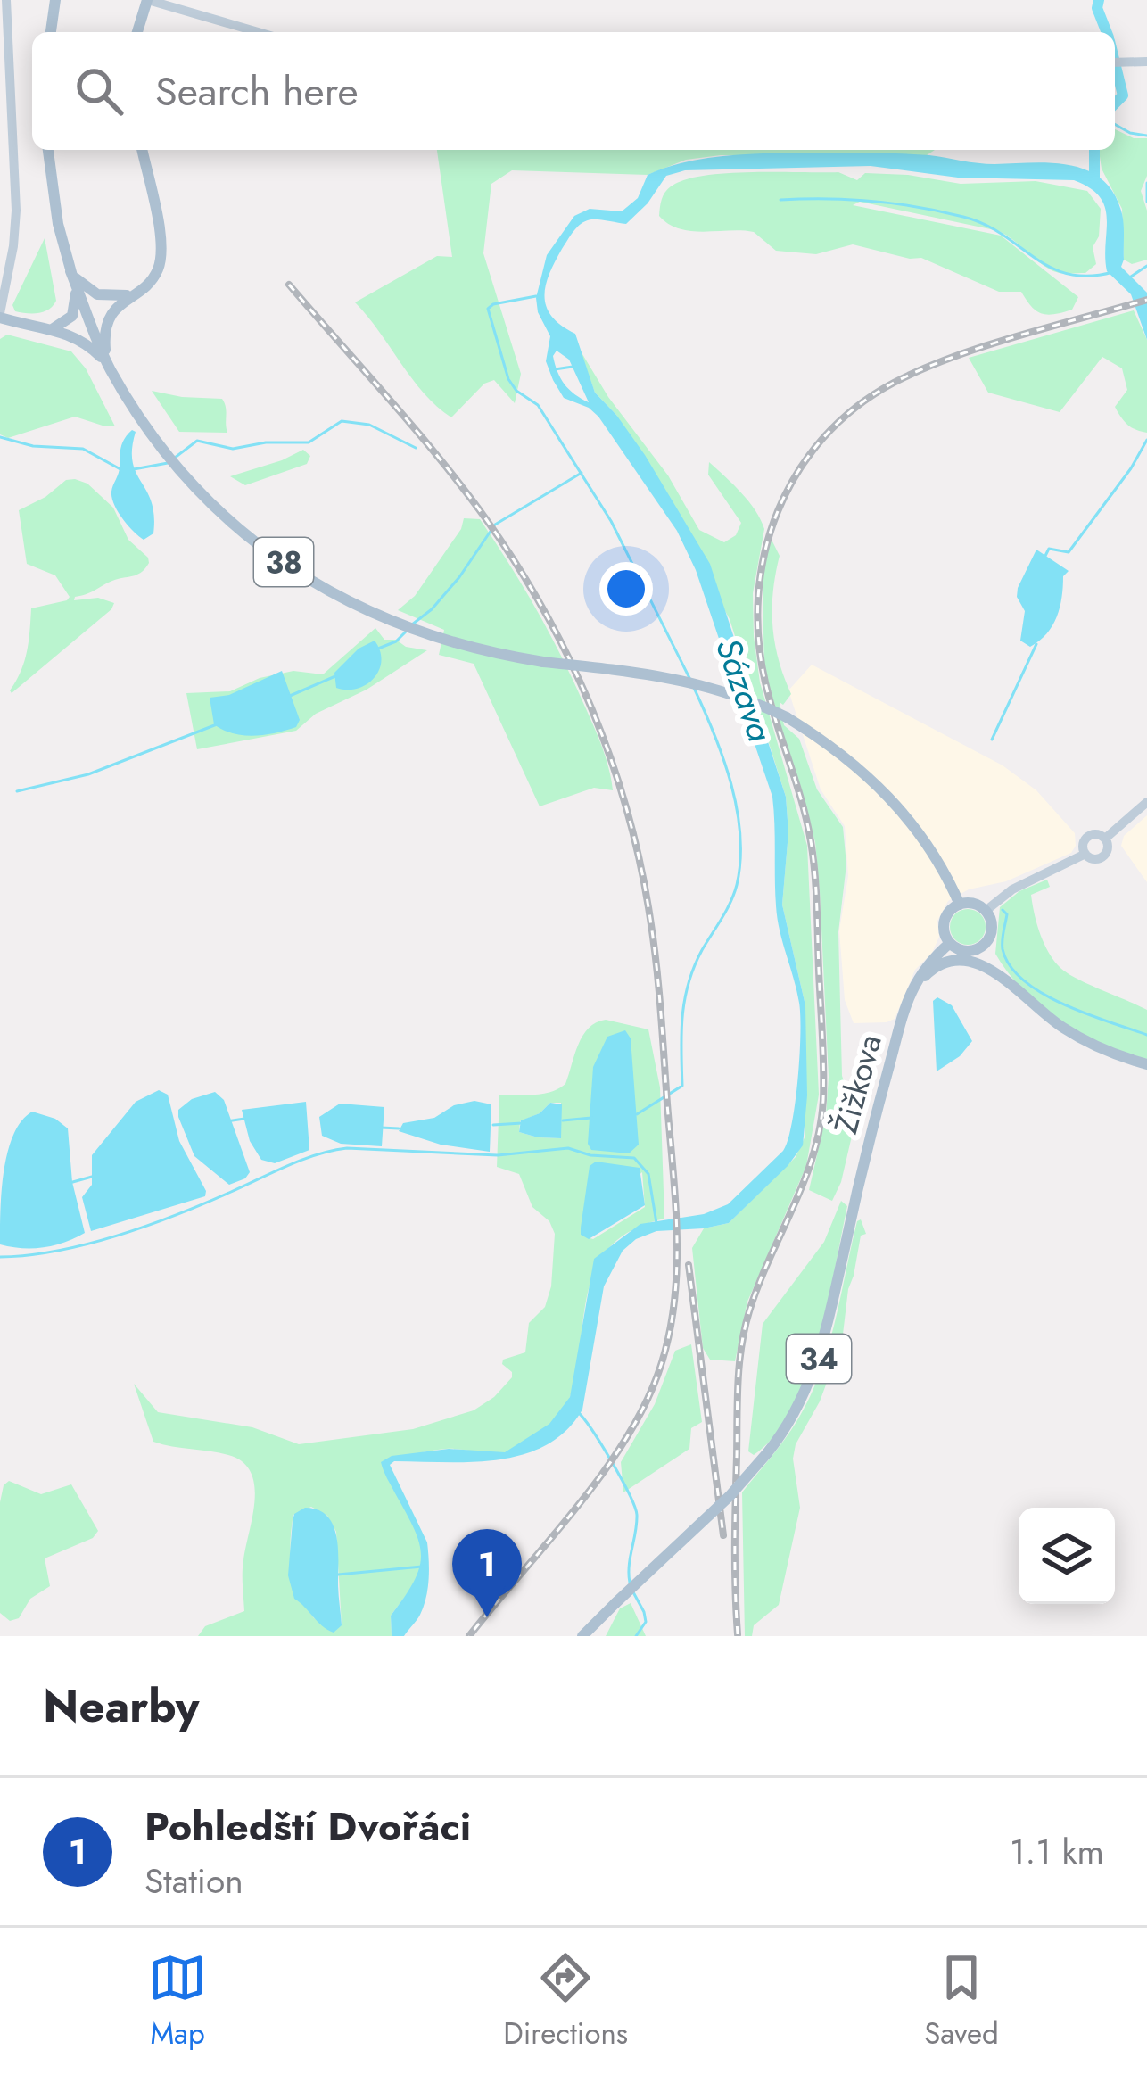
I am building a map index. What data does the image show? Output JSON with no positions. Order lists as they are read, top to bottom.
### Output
{
  "streets": {
    "main road": ["38", "Žižkova", "34"]
  },
  "crossings": [
    ["38", "Žižkova"]
  ],
  "water": ["Sázava"],
  "page": {
    "search": "Search here",
    "pins": "1",
    "heading": "Nearby",
    "list": [
      {
        "mark": "1",
        "name": "Pohledští Dvořáci",
        "note": "Station",
        "value": "1.1 km"
      }
    ],
    "nav": ["Map", "Directions", "Saved"]
  }
}
